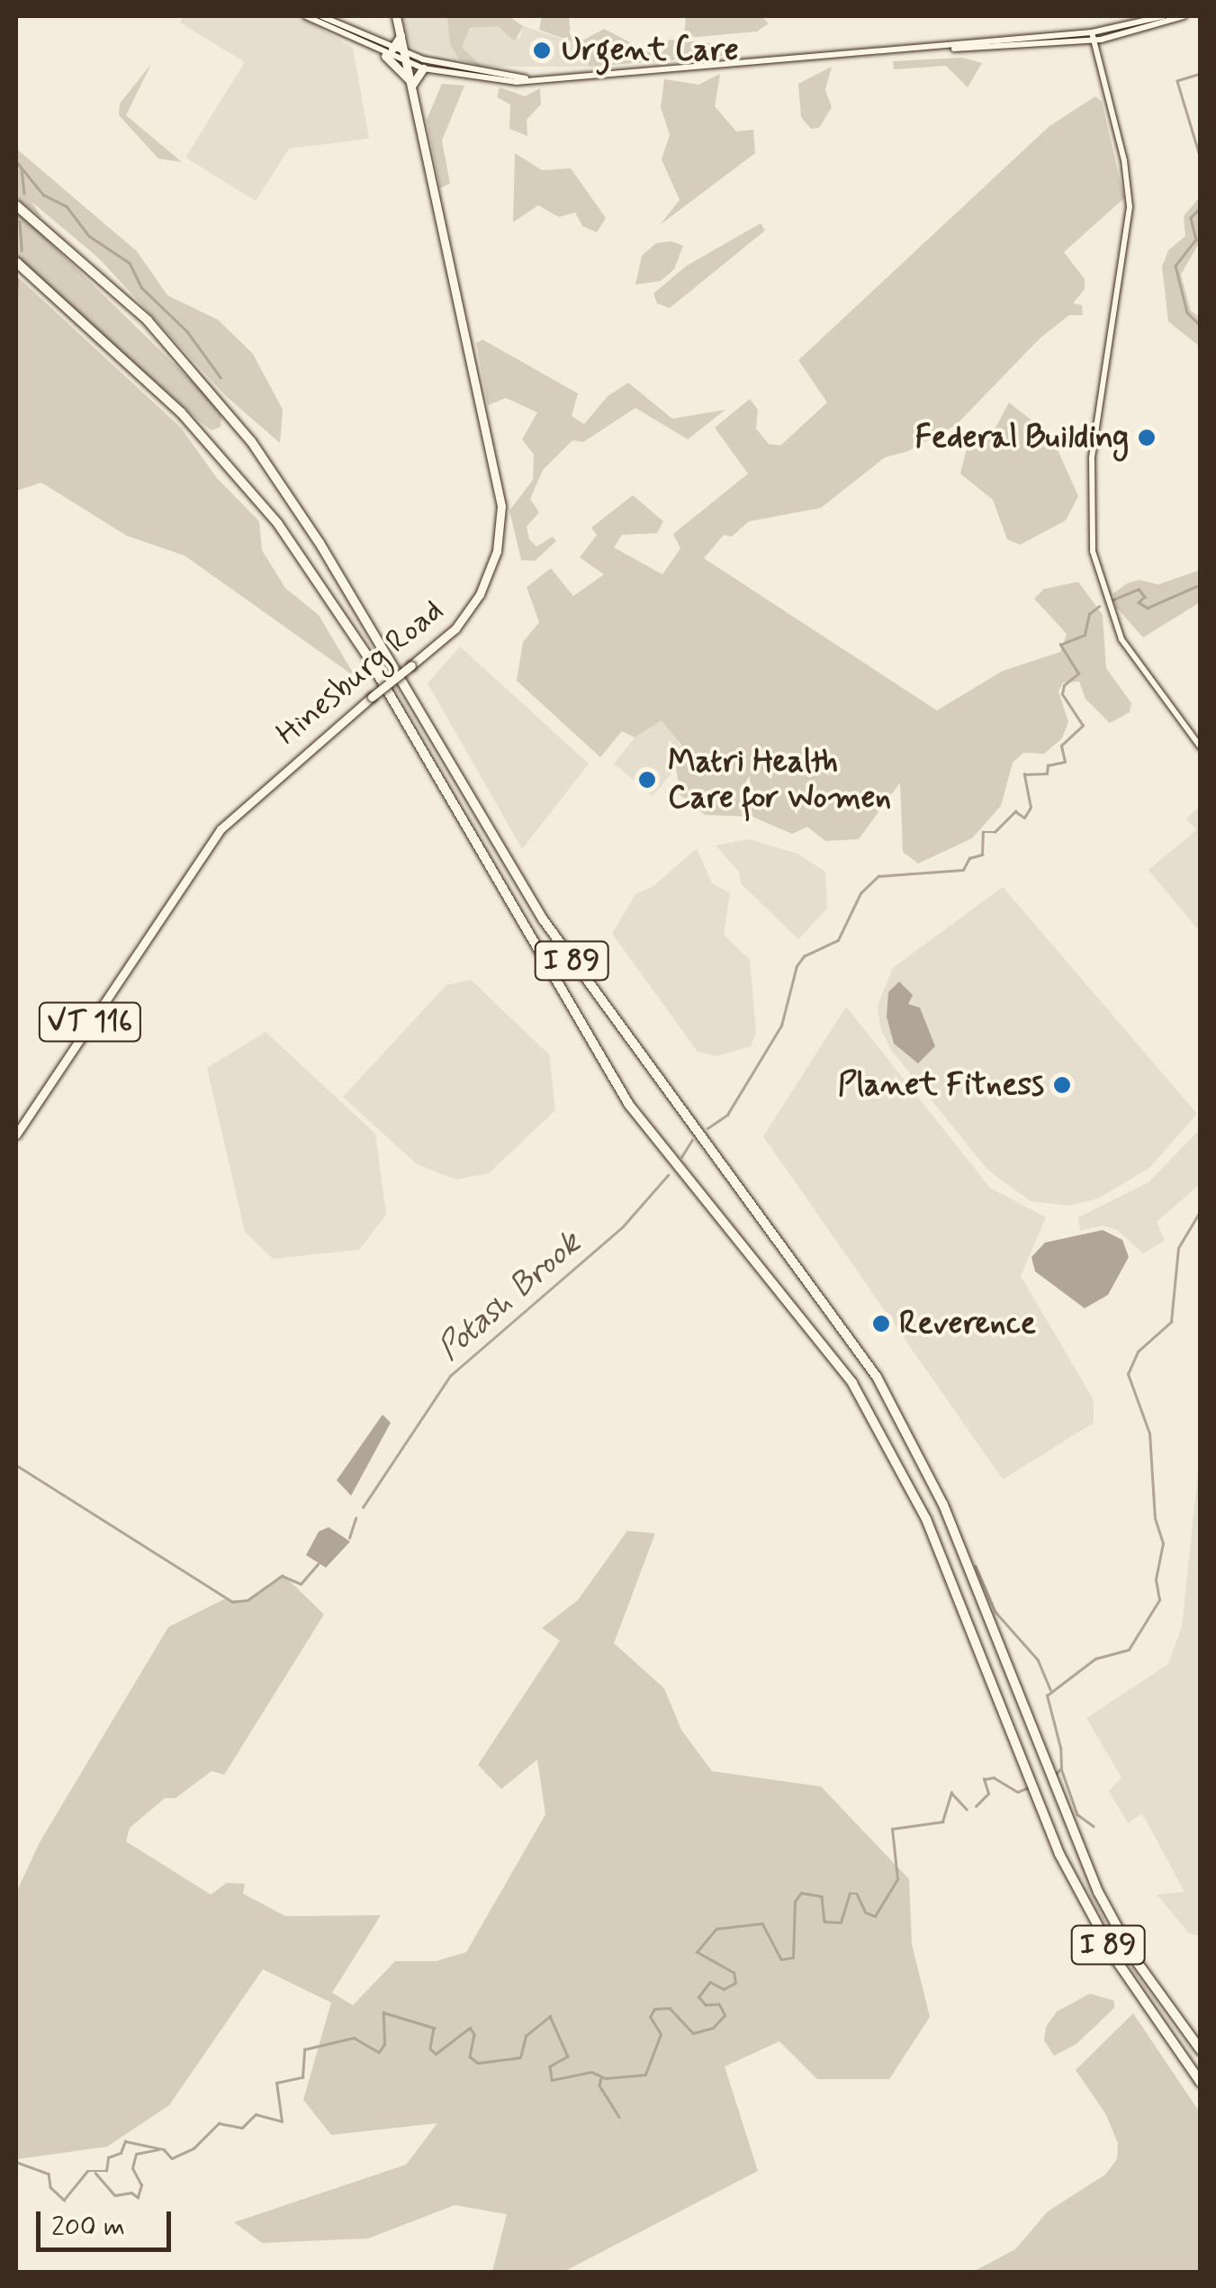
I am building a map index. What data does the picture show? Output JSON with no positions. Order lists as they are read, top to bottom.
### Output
{
  "streets": {
    "highway": ["I 89"],
    "main road": ["Hinesburg Road", "VT 116"]
  },
  "water": ["Potash Brook"],
  "places": [
    "Urgent Care",
    "Federal Building",
    "Matri Health Care for Women",
    "Planet Fitness",
    "Reverence"
  ],
  "scale_bar": "200 m"
}
